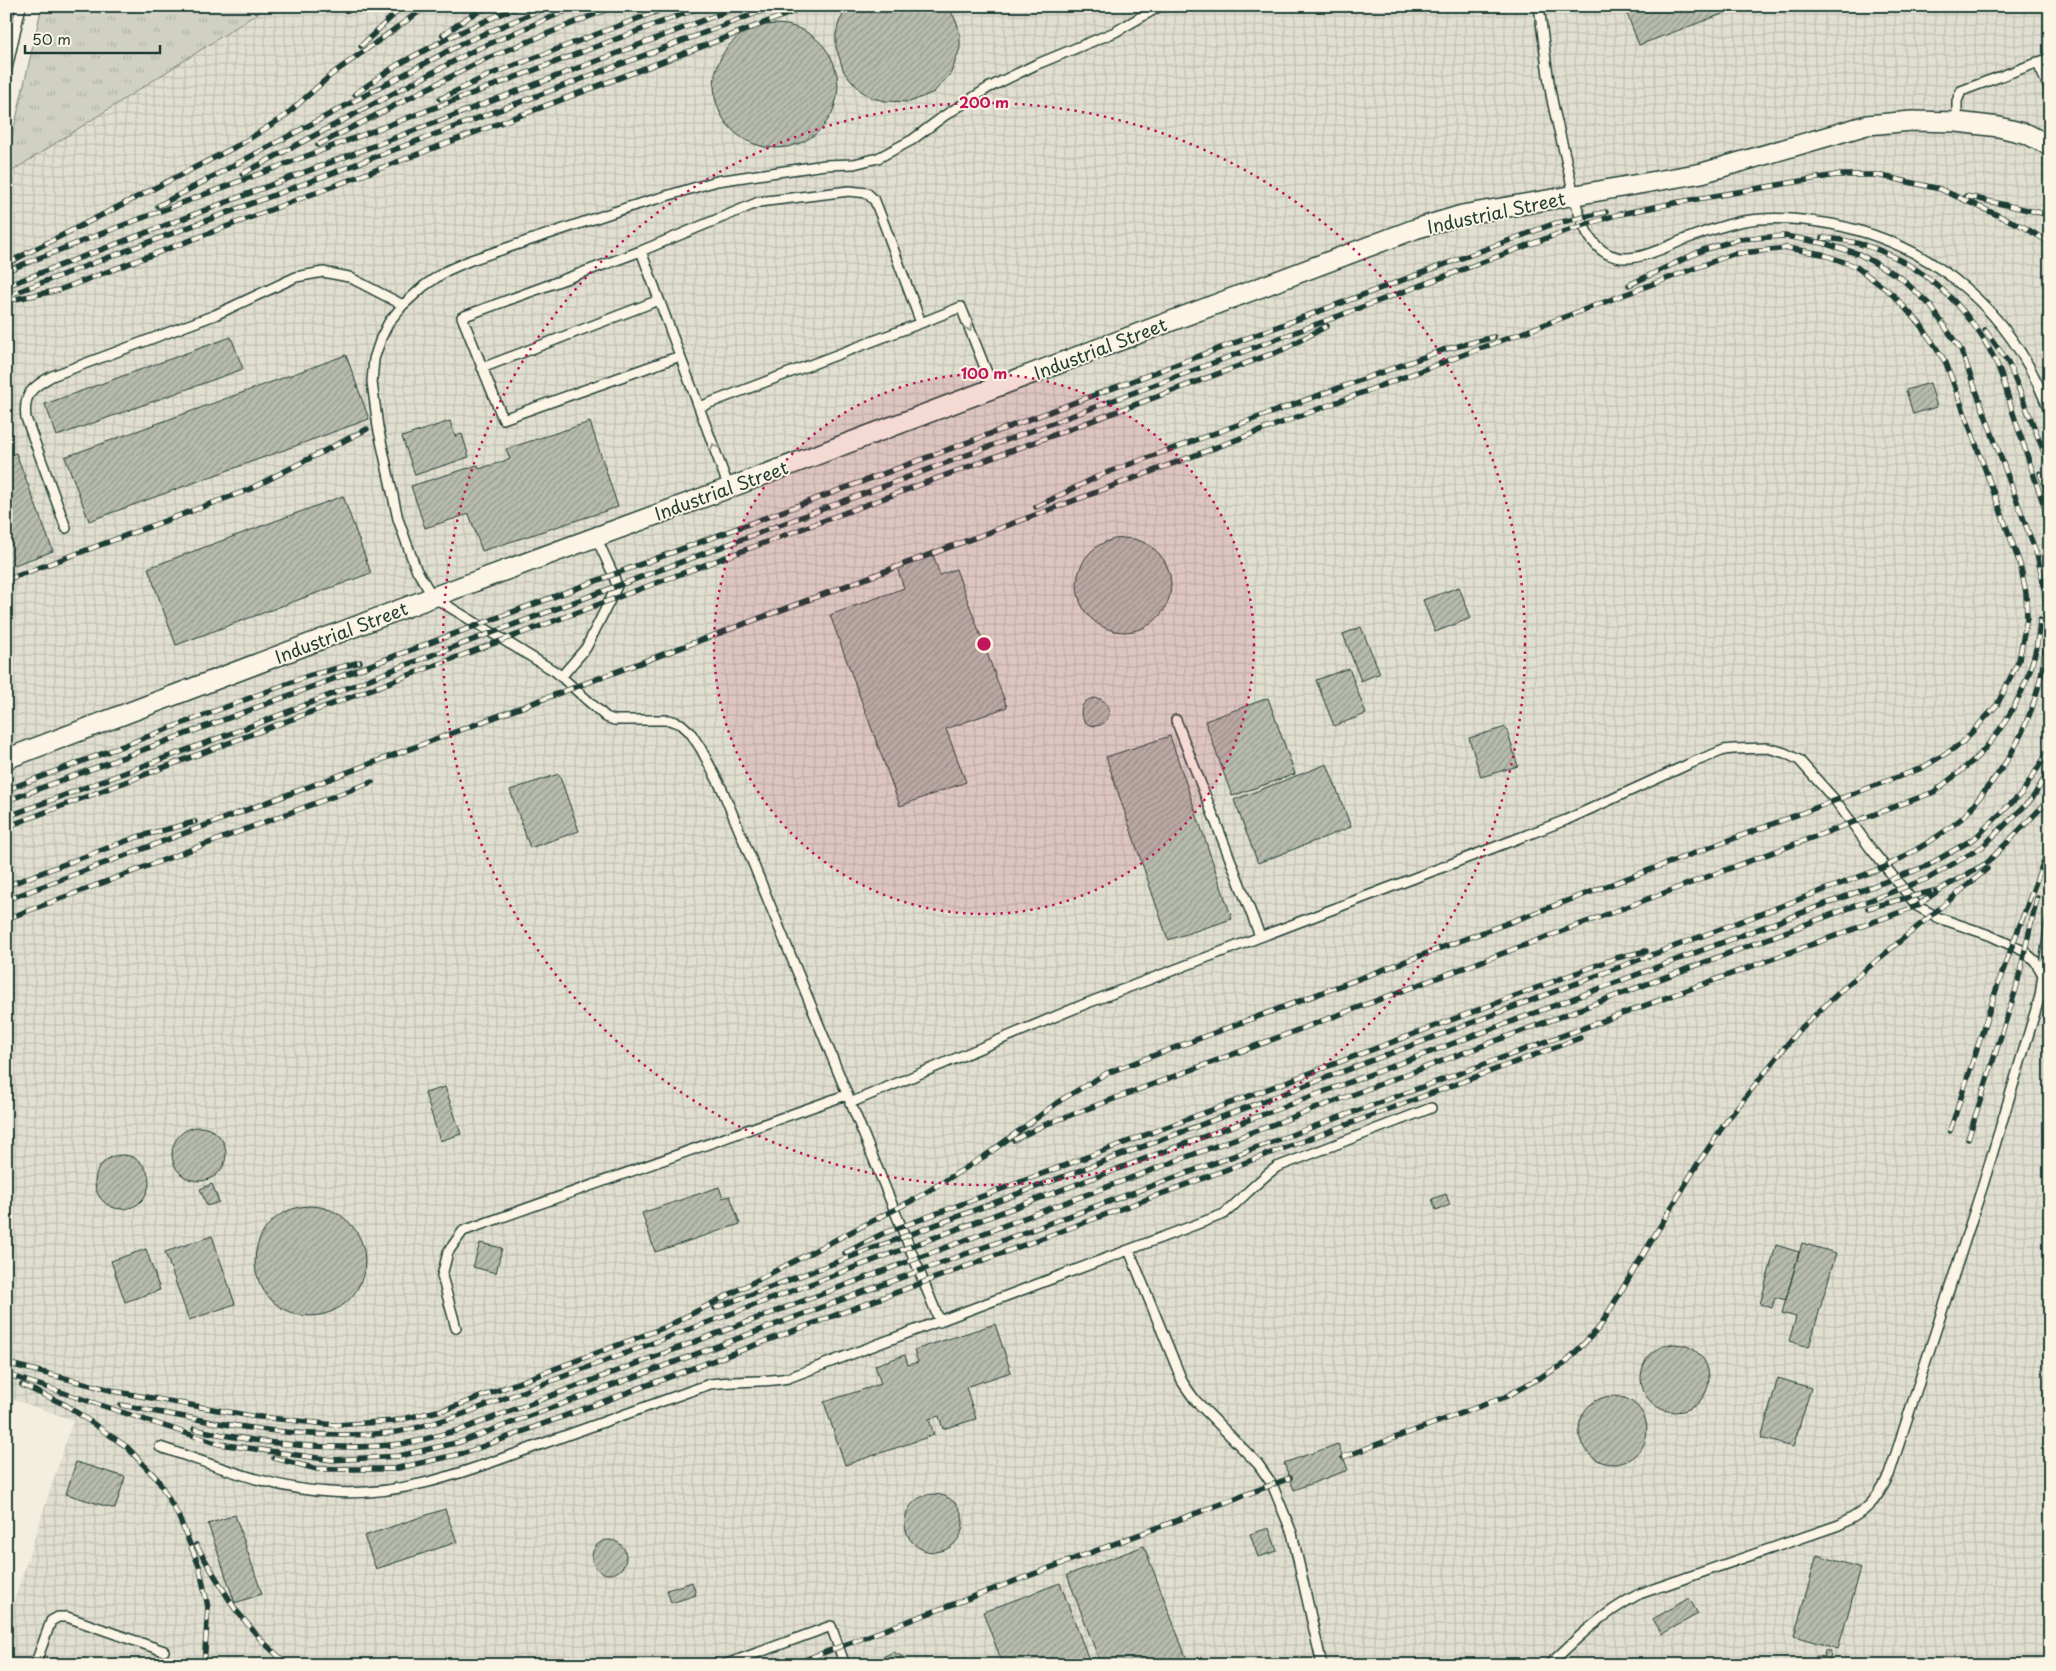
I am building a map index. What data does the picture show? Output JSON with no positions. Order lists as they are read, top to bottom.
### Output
{
  "streets": {
    "street": ["Industrial Street"]
  },
  "scale_bar": "50 m",
  "rings": ["200 m", "100 m"]
}
